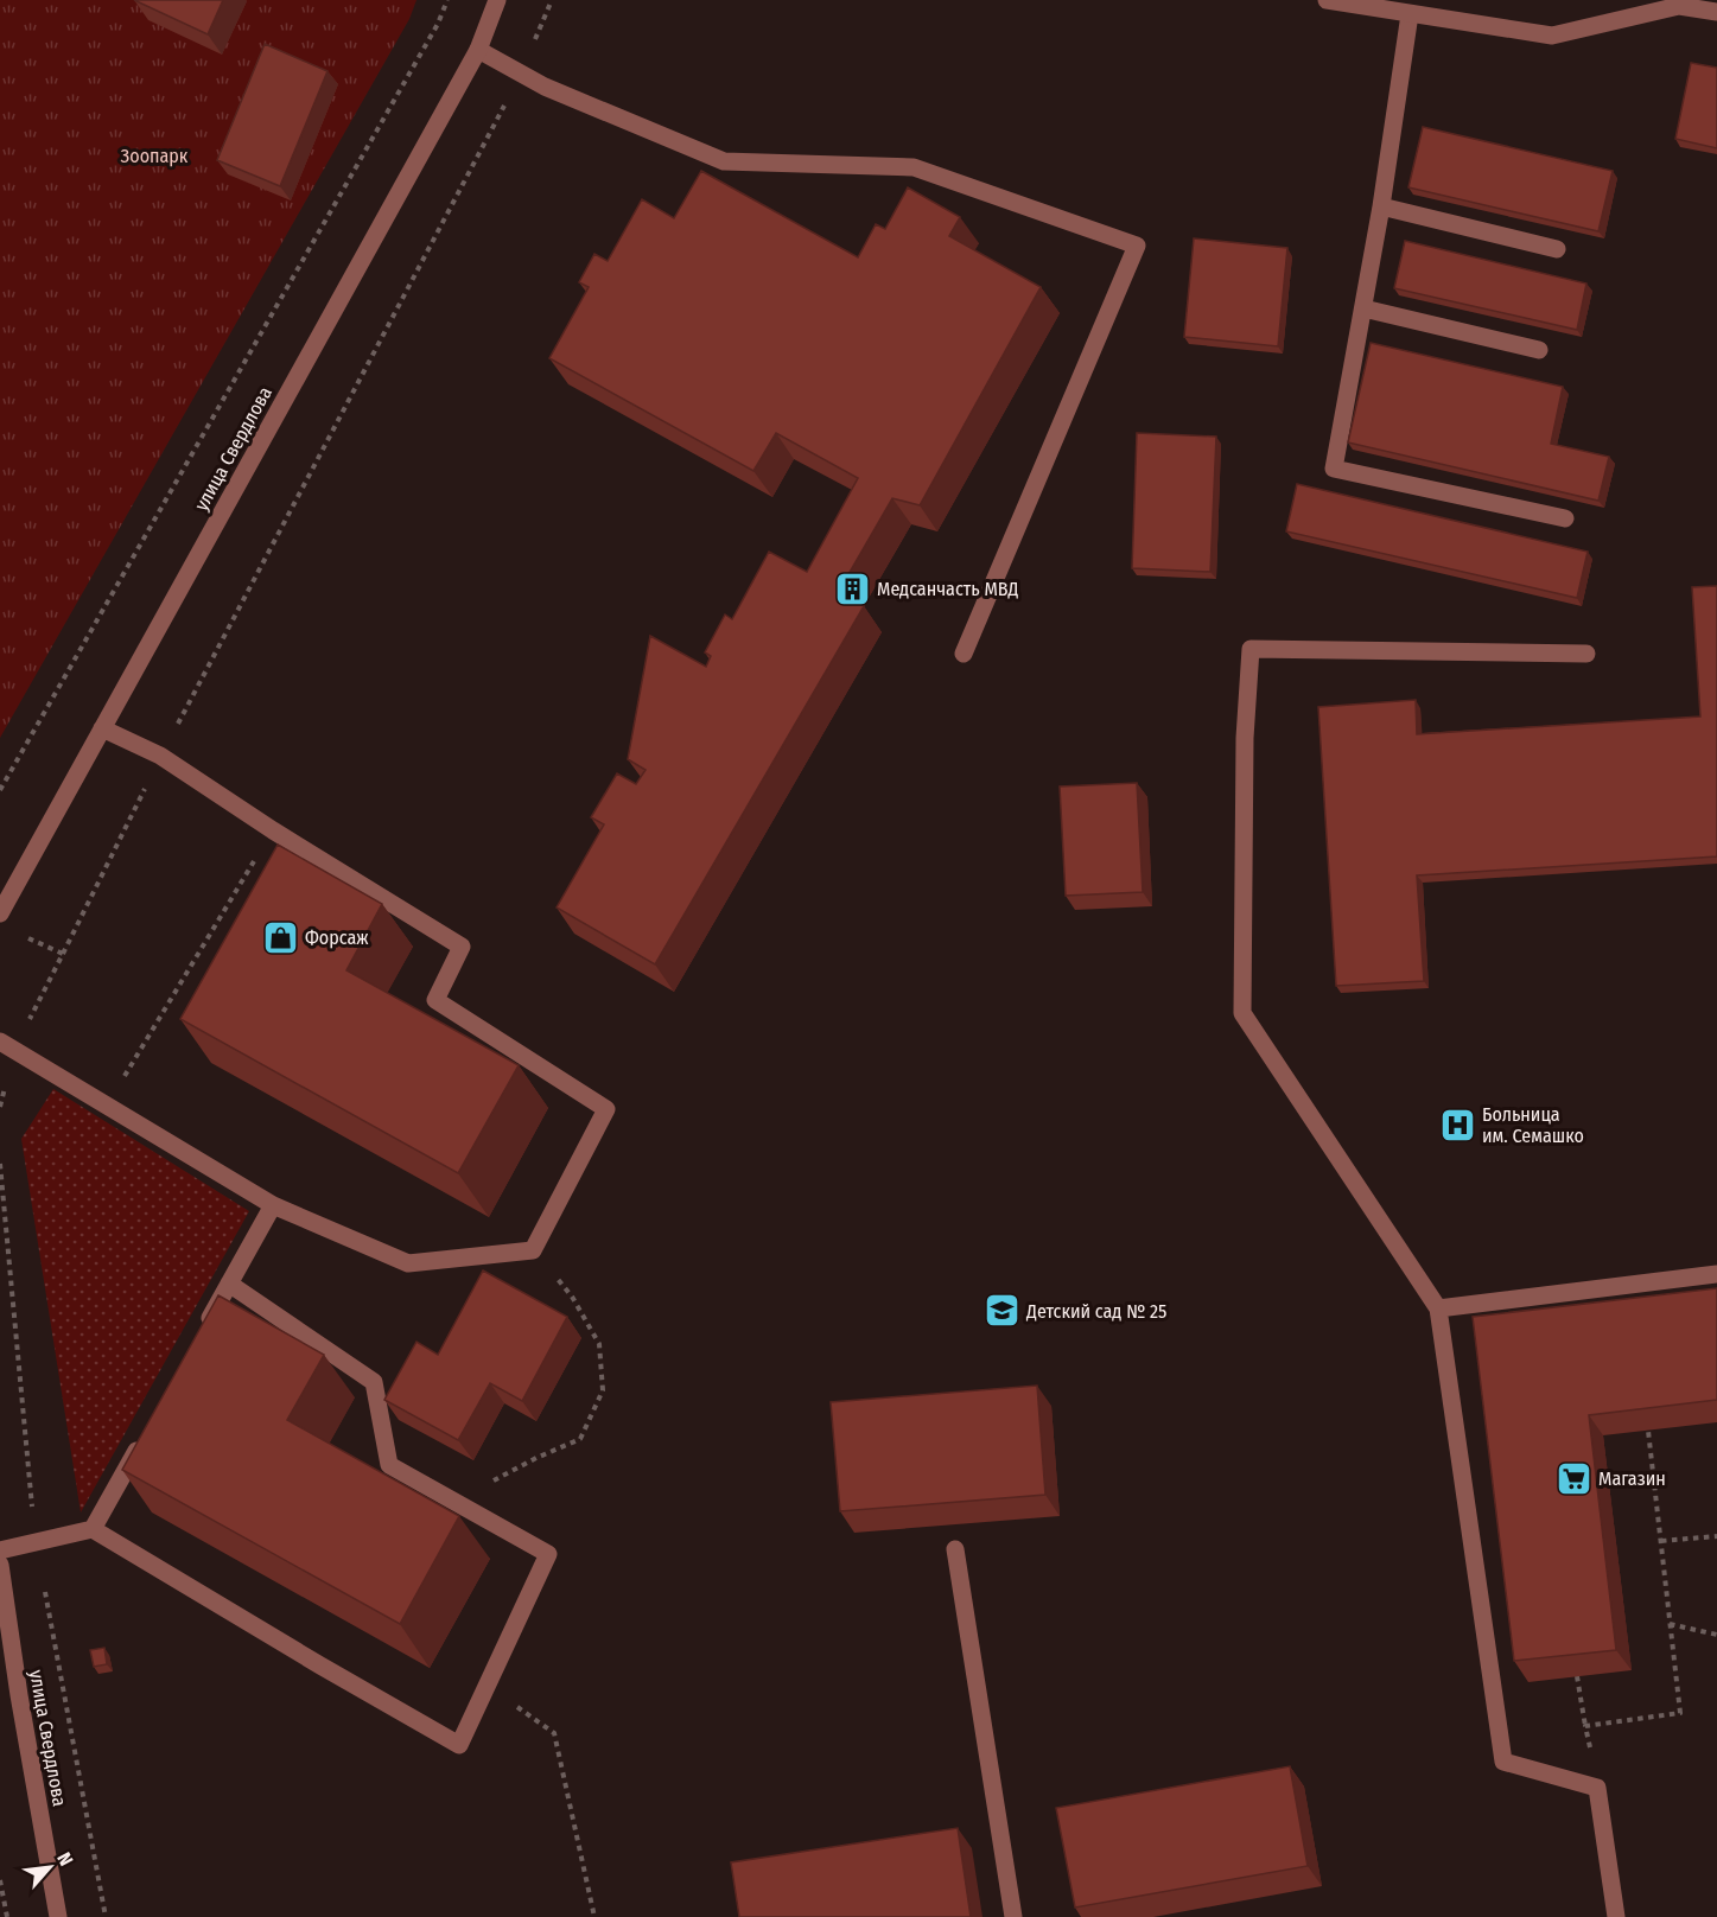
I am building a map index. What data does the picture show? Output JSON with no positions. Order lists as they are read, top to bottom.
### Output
{
  "streets": {
    "street": ["улица Свердлова"]
  },
  "parks": ["Зоопарк"],
  "places": {
    "building": ["Медсанчасть МВД"],
    "shop": ["Форсаж"],
    "hospital": ["Больница им. Семашко"],
    "school or university": ["Детский сад № 25"],
    "supermarket": ["Магазин"]
  },
  "north": "top right"
}
